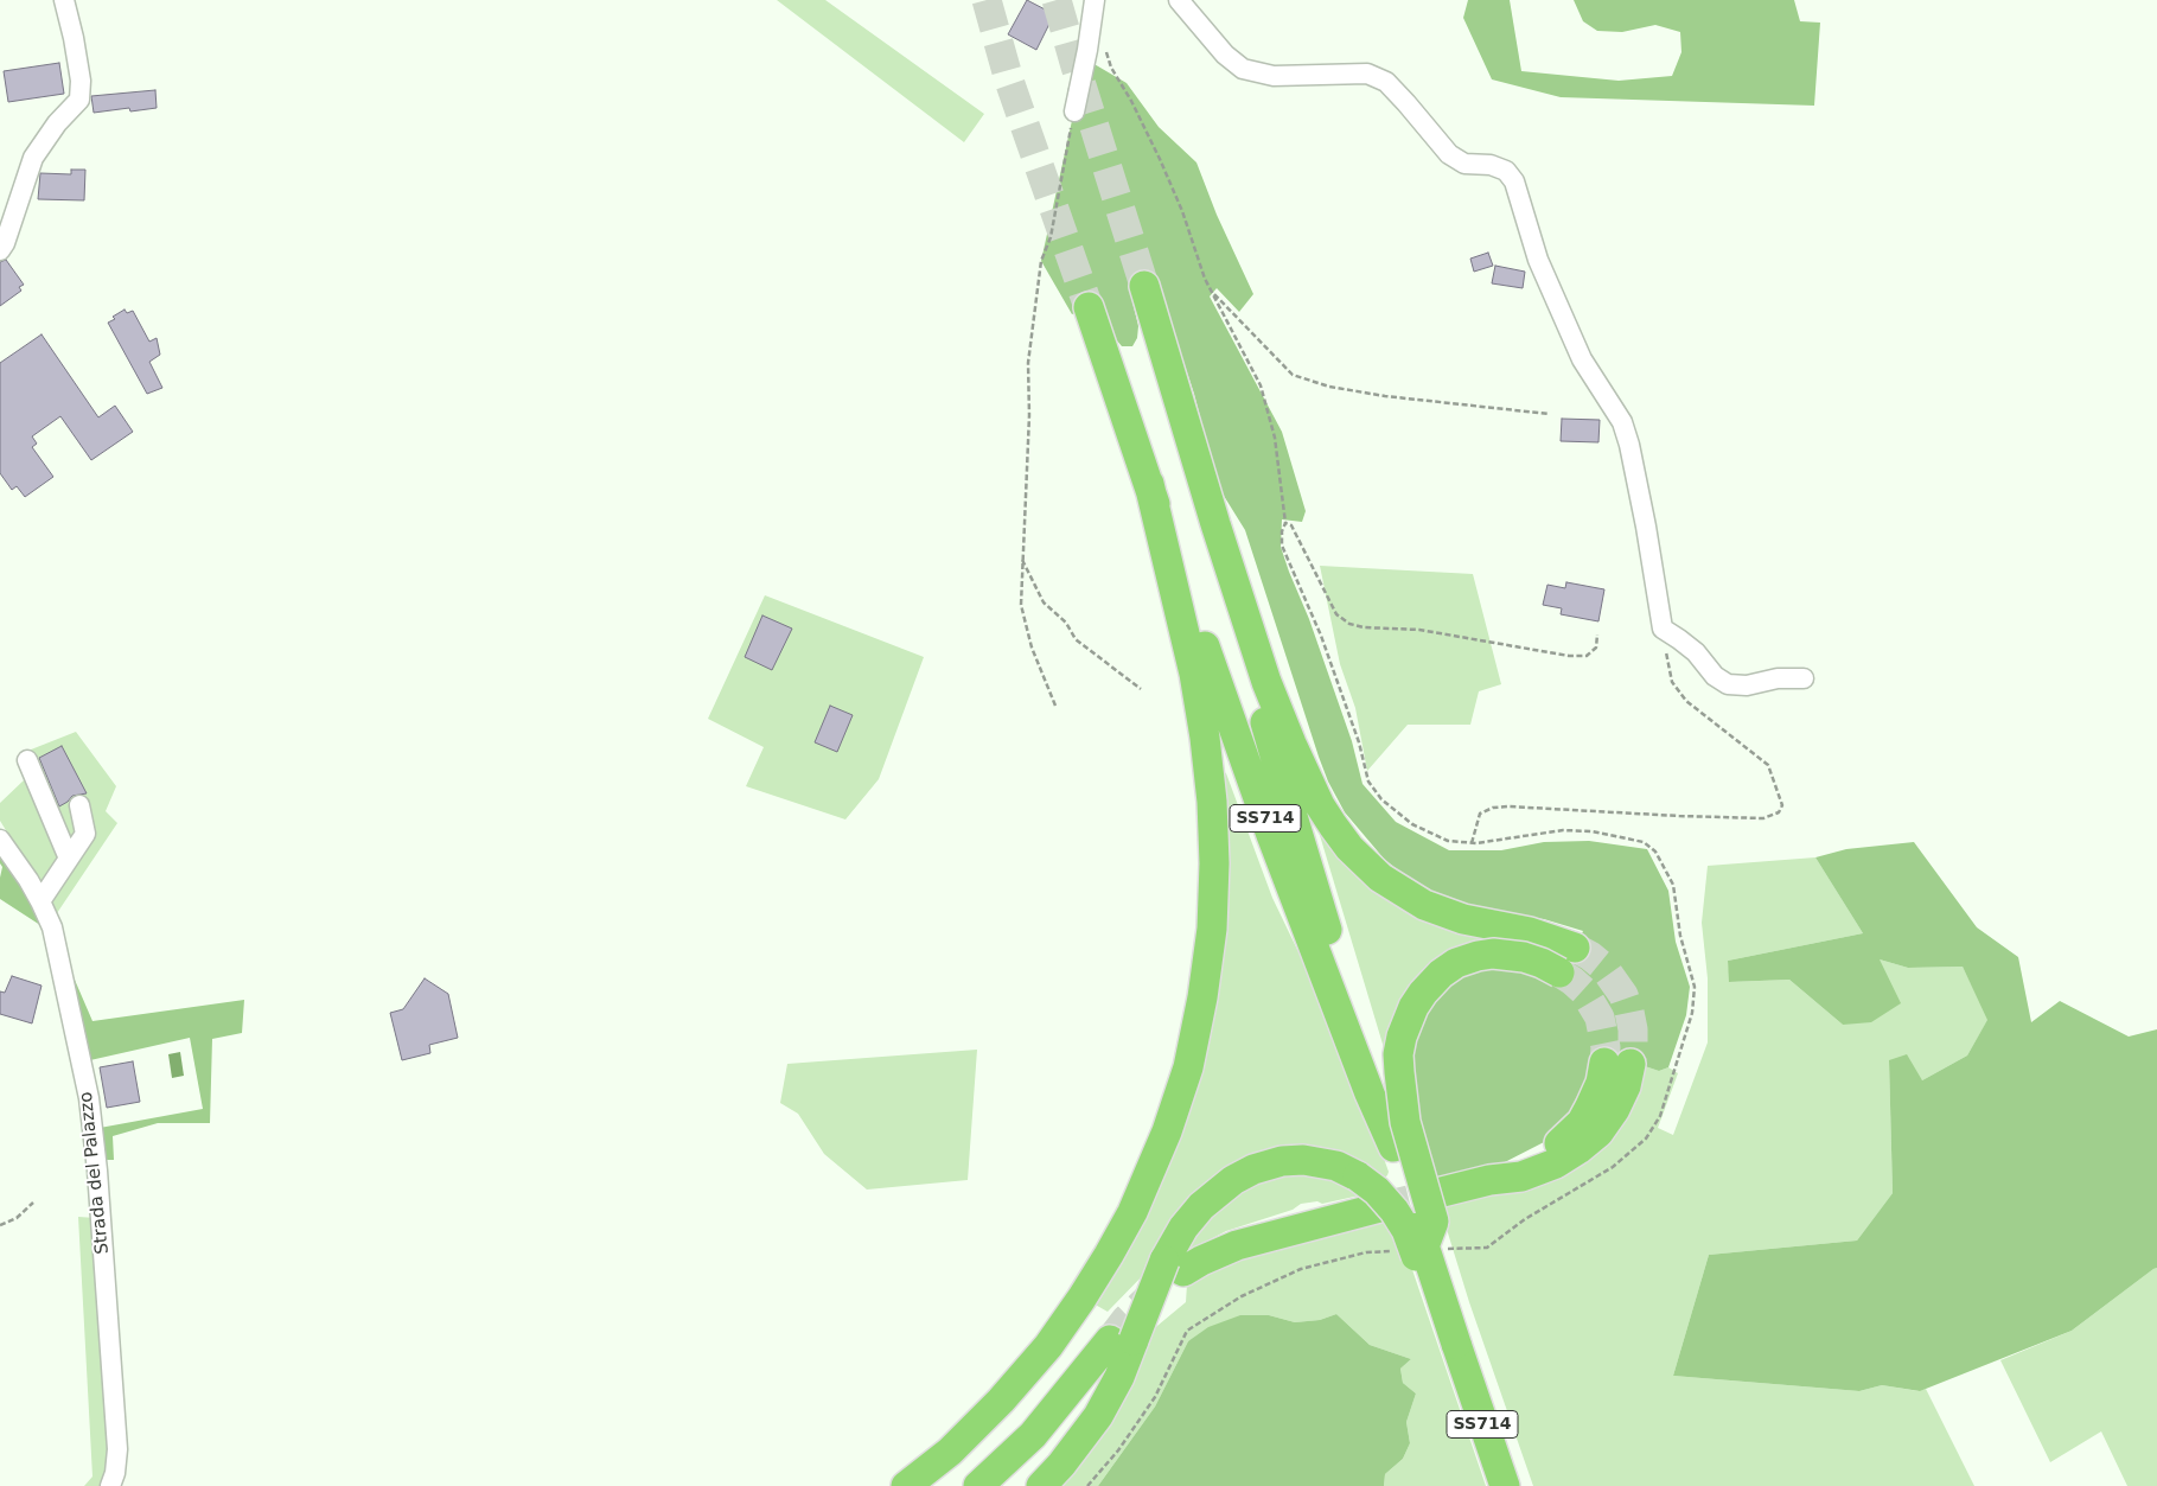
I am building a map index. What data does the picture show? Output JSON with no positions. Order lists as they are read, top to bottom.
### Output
{
  "streets": {
    "highway": ["SS714"],
    "street": ["Strada del Palazzo"]
  }
}
